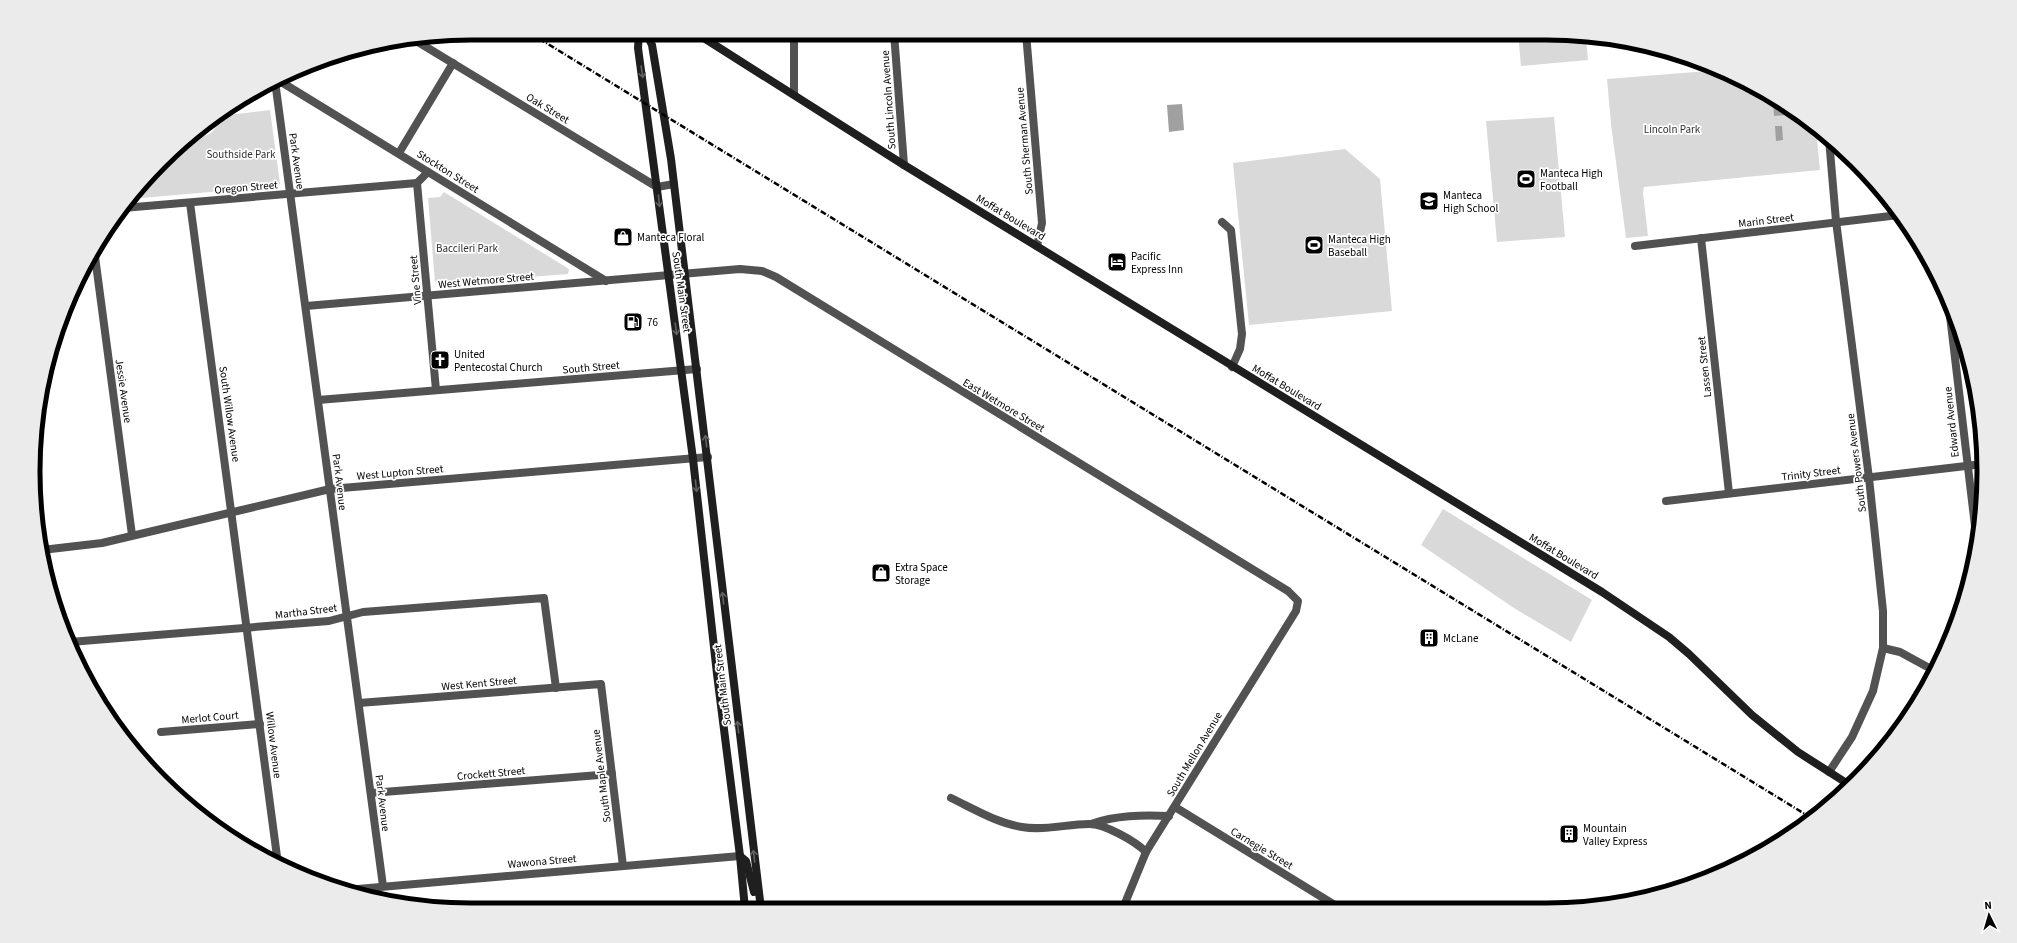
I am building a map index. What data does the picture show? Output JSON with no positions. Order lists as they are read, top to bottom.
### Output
{
  "streets": {
    "main road": ["Moffat Boulevard", "South Main Street"],
    "street": [
      "South Lincoln Avenue",
      "Oak Street",
      "South Sherman Avenue",
      "Park Avenue",
      "Stockton Street",
      "Oregon Street",
      "Marin Street",
      "Vine Street",
      "West Wetmore Street",
      "South Street",
      "Lassen Street",
      "Jessie Avenue",
      "East Wetmore Street",
      "South Willow Avenue",
      "Edward Avenue",
      "South Powers Avenue",
      "West Lupton Street",
      "Trinity Street",
      "Martha Street",
      "West Kent Street",
      "Merlot Court",
      "Willow Avenue",
      "South Mellon Avenue",
      "Crockett Street",
      "South Maple Avenue",
      "Carnegie Street",
      "Wawona Street"
    ]
  },
  "crossings": [
    ["South Lincoln Avenue", "Moffat Boulevard"],
    ["Oak Street", "South Main Street"],
    ["South Sherman Avenue", "Moffat Boulevard"],
    ["Park Avenue", "Oregon Street"],
    ["Park Avenue", "West Wetmore Street"],
    ["Park Avenue", "South Street"],
    ["Park Avenue", "West Lupton Street"],
    ["Park Avenue", "Martha Street"],
    ["Park Avenue", "West Kent Street"],
    ["Park Avenue", "Crockett Street"],
    ["Park Avenue", "Wawona Street"],
    ["Stockton Street", "West Wetmore Street"],
    ["Oregon Street", "Vine Street"],
    ["Oregon Street", "South Willow Avenue"],
    ["Moffat Boulevard", "South Powers Avenue"],
    ["Marin Street", "Lassen Street"],
    ["Marin Street", "South Powers Avenue"],
    ["Vine Street", "West Wetmore Street"],
    ["Vine Street", "South Street"],
    ["West Wetmore Street", "South Main Street"],
    ["West Wetmore Street", "East Wetmore Street"],
    ["South Main Street", "South Street"],
    ["South Main Street", "East Wetmore Street"],
    ["South Main Street", "West Lupton Street"],
    ["South Main Street", "Wawona Street"],
    ["Lassen Street", "Trinity Street"],
    ["Jessie Avenue", "West Lupton Street"],
    ["East Wetmore Street", "South Mellon Avenue"],
    ["South Willow Avenue", "West Lupton Street"],
    ["South Willow Avenue", "Martha Street"],
    ["South Willow Avenue", "Willow Avenue"],
    ["Edward Avenue", "Trinity Street"],
    ["South Powers Avenue", "Trinity Street"],
    ["Martha Street", "West Kent Street"],
    ["Martha Street", "Willow Avenue"],
    ["West Kent Street", "South Maple Avenue"],
    ["Merlot Court", "Willow Avenue"],
    ["South Mellon Avenue", "Carnegie Street"],
    ["Crockett Street", "South Maple Avenue"],
    ["South Maple Avenue", "Wawona Street"]
  ],
  "parks": ["Lincoln Park", "Southside Park", "Baccileri Park"],
  "places": {
    "sports": ["Manteca High Football", "Manteca High Baseball"],
    "school or university": ["Manteca High School"],
    "shop": ["Manteca Floral", "Extra Space Storage"],
    "hotel": ["Pacific Express Inn"],
    "fuel station": ["76"],
    "church": ["United Pentecostal Church"],
    "building": ["McLane", "Mountain Valley Express"]
  },
  "north": "top"
}
